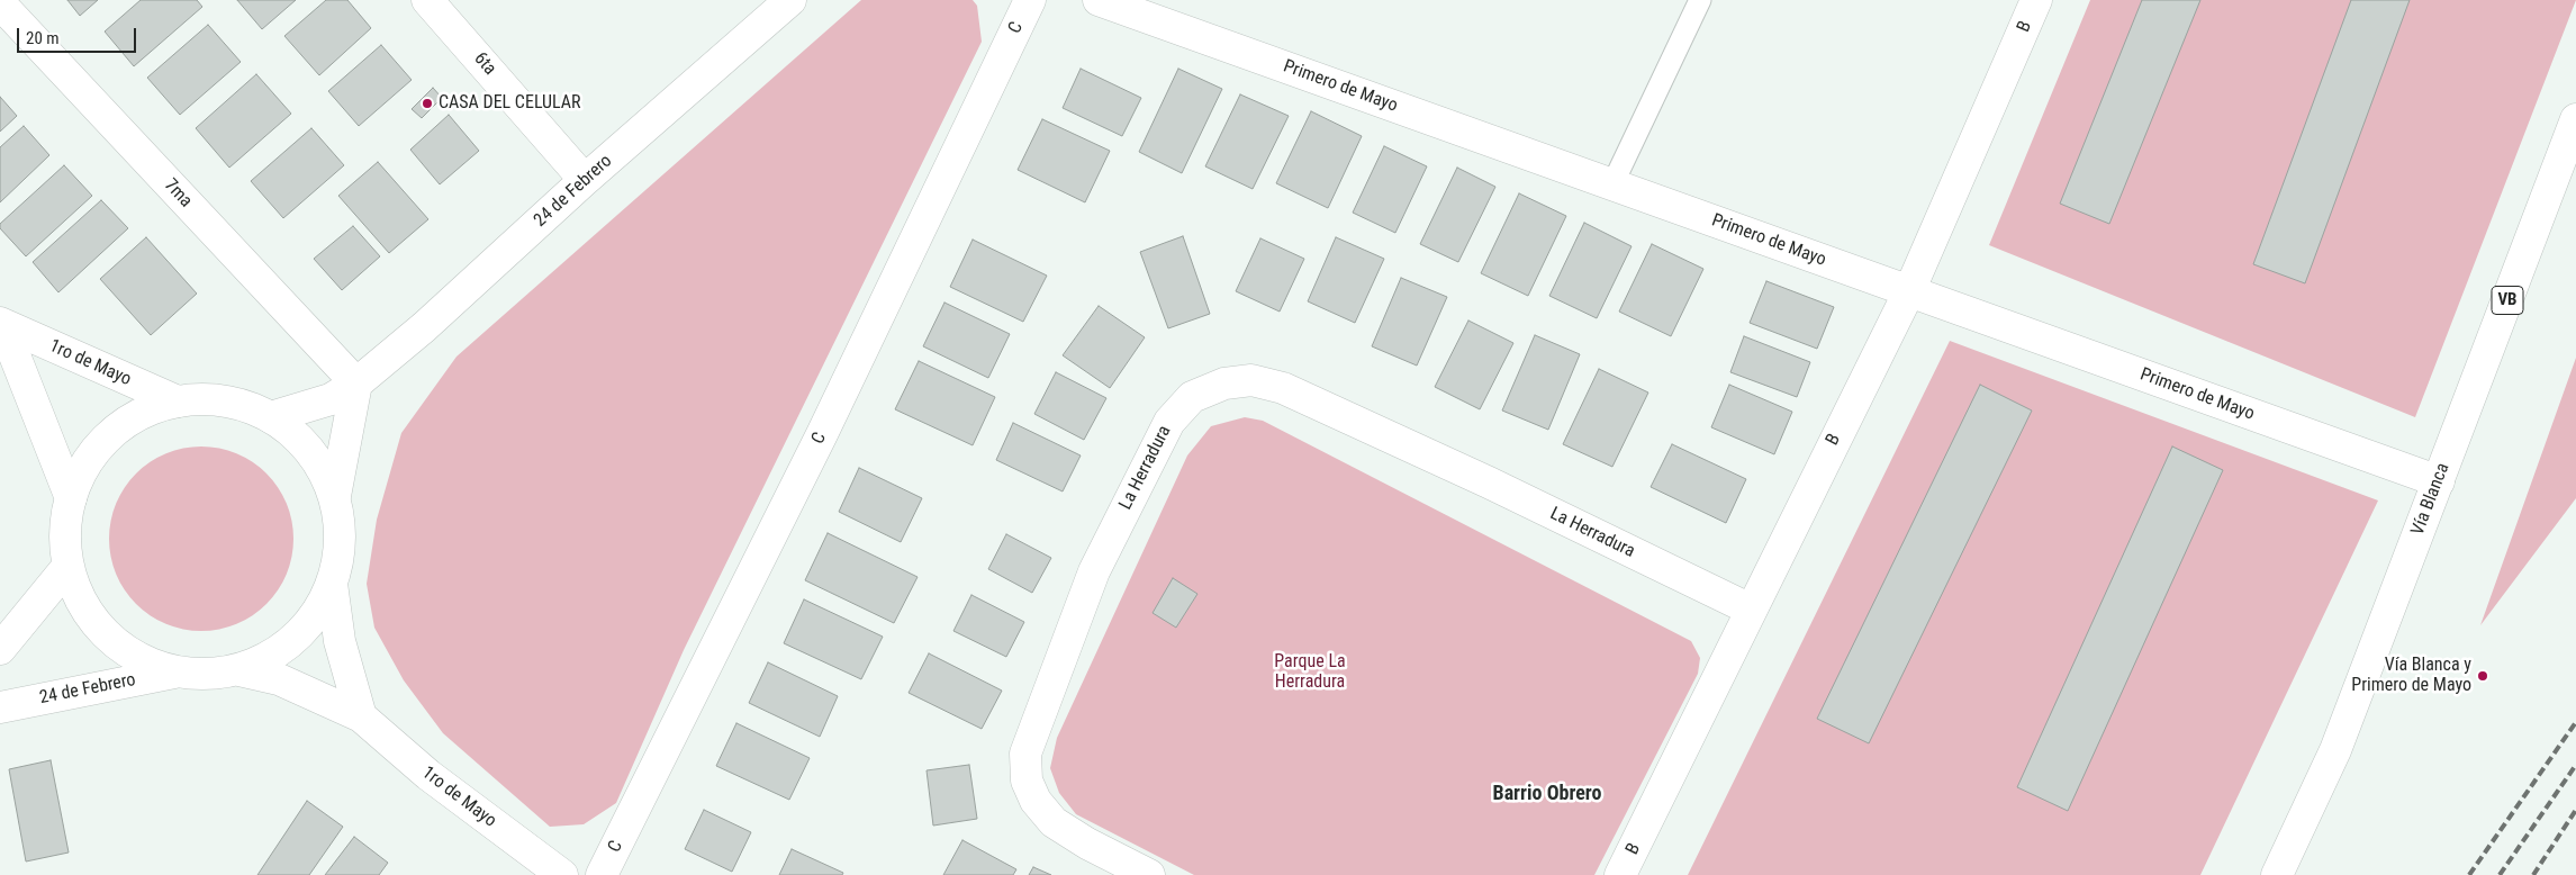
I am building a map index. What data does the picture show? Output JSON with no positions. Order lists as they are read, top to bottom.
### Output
{
  "streets": {
    "street": [
      "B",
      "C",
      "6ta",
      "Primero de Mayo",
      "24 de Febrero",
      "7ma",
      "VB",
      "1ro de Mayo",
      "La Herradura",
      "Vía Blanca"
    ]
  },
  "crossings": [
    ["B", "Primero de Mayo"],
    ["B", "La Herradura"],
    ["6ta", "24 de Febrero"],
    ["Primero de Mayo", "Vía Blanca"],
    ["24 de Febrero", "7ma"]
  ],
  "districts": ["Barrio Obrero"],
  "parks": ["Parque La Herradura"],
  "places": ["CASA DEL CELULAR", "Vía Blanca y Primero de Mayo"],
  "scale_bar": "20 m"
}
